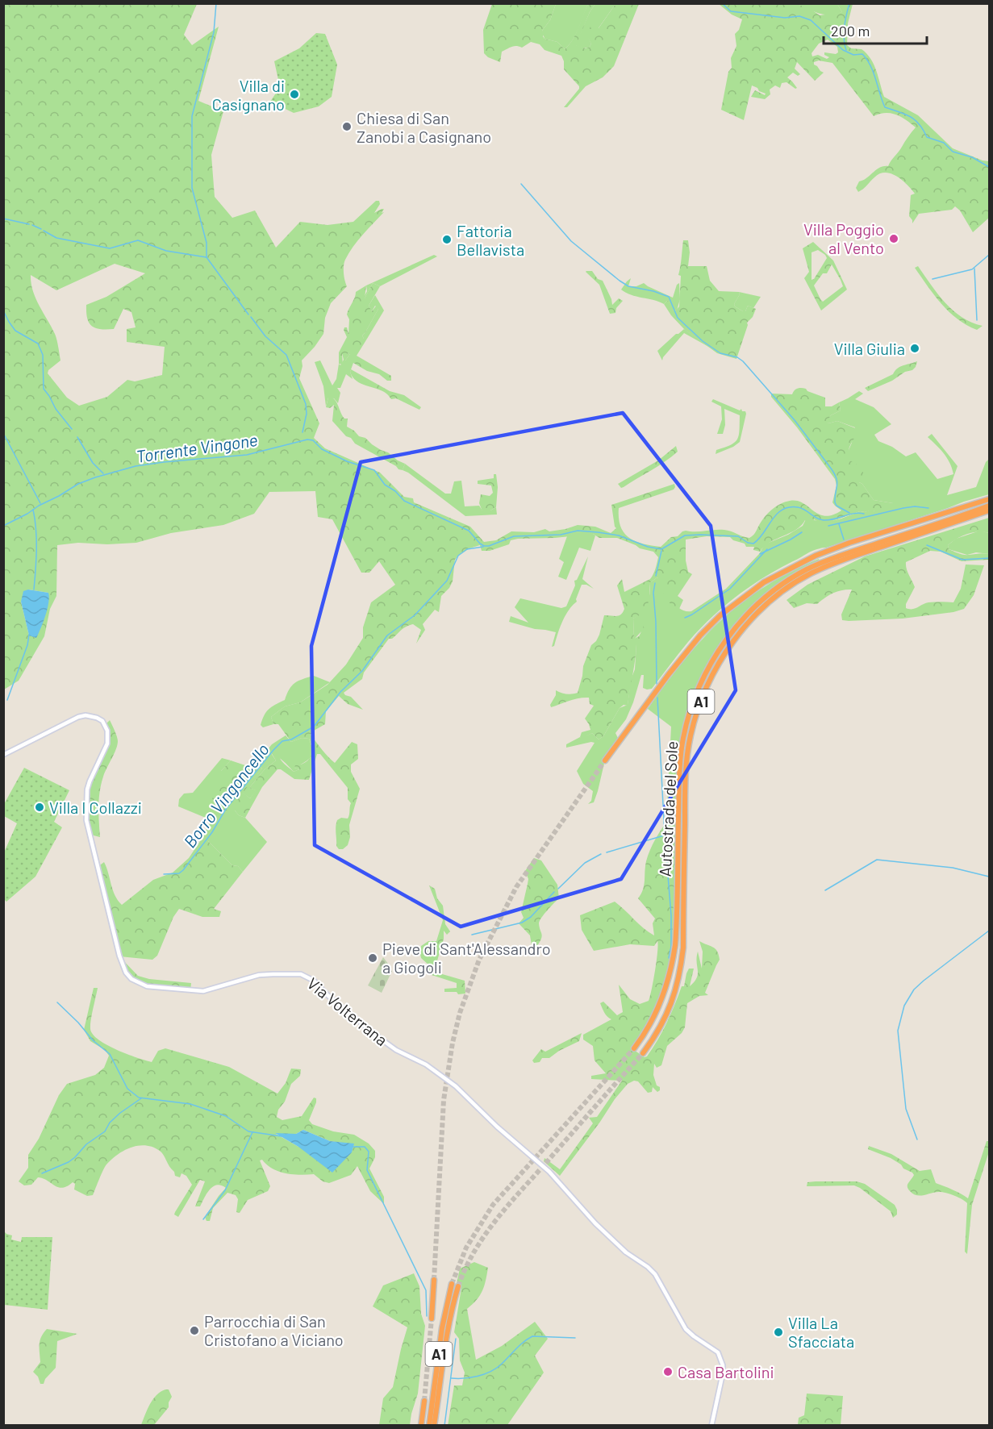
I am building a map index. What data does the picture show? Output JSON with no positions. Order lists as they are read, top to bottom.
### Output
{
  "streets": {
    "highway": ["A1", "Autostrada del Sole"],
    "main road": ["Via Volterrana"]
  },
  "water": ["Torrente Vingone", "Borro Vingoncello"],
  "places": [
    "Villa di Casignano",
    "Chiesa di San Zanobi a Casignano",
    "Villa Poggio al Vento",
    "Fattoria Bellavista",
    "Villa Giulia",
    "Villa I Collazzi",
    "Pieve di Sant'Alessandro a Giogoli",
    "Parrocchia di San Cristofano a Viciano",
    "Villa La Sfacciata",
    "Casa Bartolini"
  ],
  "scale_bar": "200 m"
}
